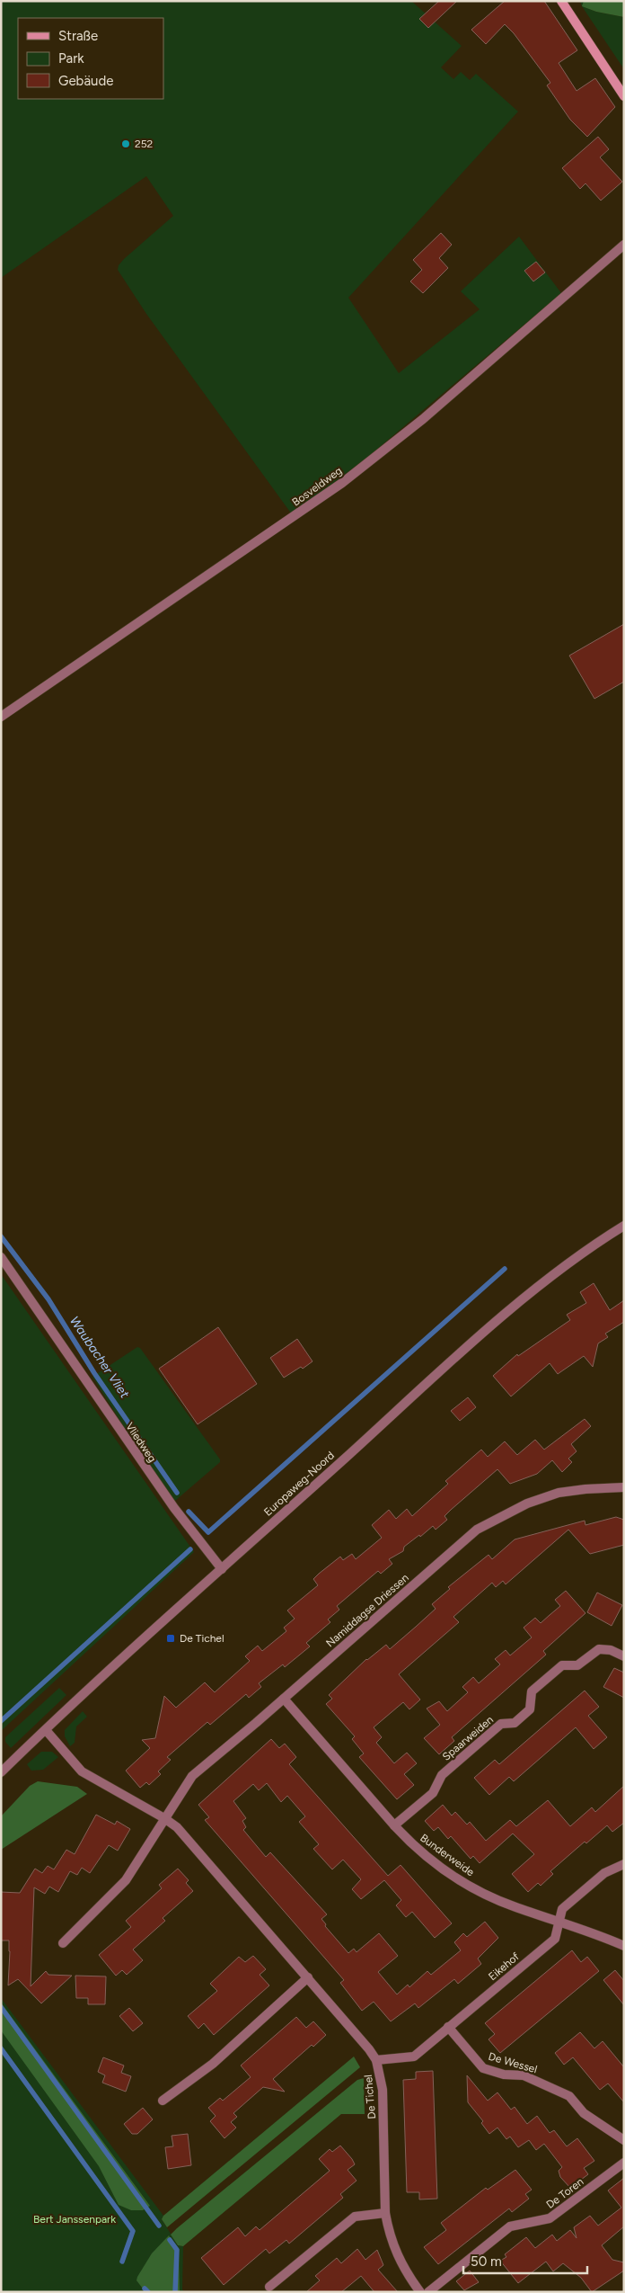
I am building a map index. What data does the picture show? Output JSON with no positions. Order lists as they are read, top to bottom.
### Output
{
  "streets": {
    "street": [
      "Bosveldweg",
      "Vliedweg",
      "Europaweg-Noord",
      "Namiddagse Driessen",
      "Spaarweiden",
      "Bunderweide",
      "Eikehof",
      "De Wessel",
      "De Tichel",
      "De Toren"
    ]
  },
  "crossings": [
    ["Vliedweg", "Europaweg-Noord"],
    ["Europaweg-Noord", "De Tichel"],
    ["Namiddagse Driessen", "Bunderweide"],
    ["Namiddagse Driessen", "De Tichel"],
    ["Spaarweiden", "Bunderweide"],
    ["Bunderweide", "Eikehof"],
    ["Eikehof", "De Wessel"],
    ["Eikehof", "De Tichel"]
  ],
  "water": ["Waubacher Vliet"],
  "parks": ["Bert Janssenpark"],
  "places": {
    "other": ["252"],
    "transit": ["De Tichel"]
  },
  "legend": ["Straße", "Park", "Gebäude"],
  "scale_bar": "50 m"
}
